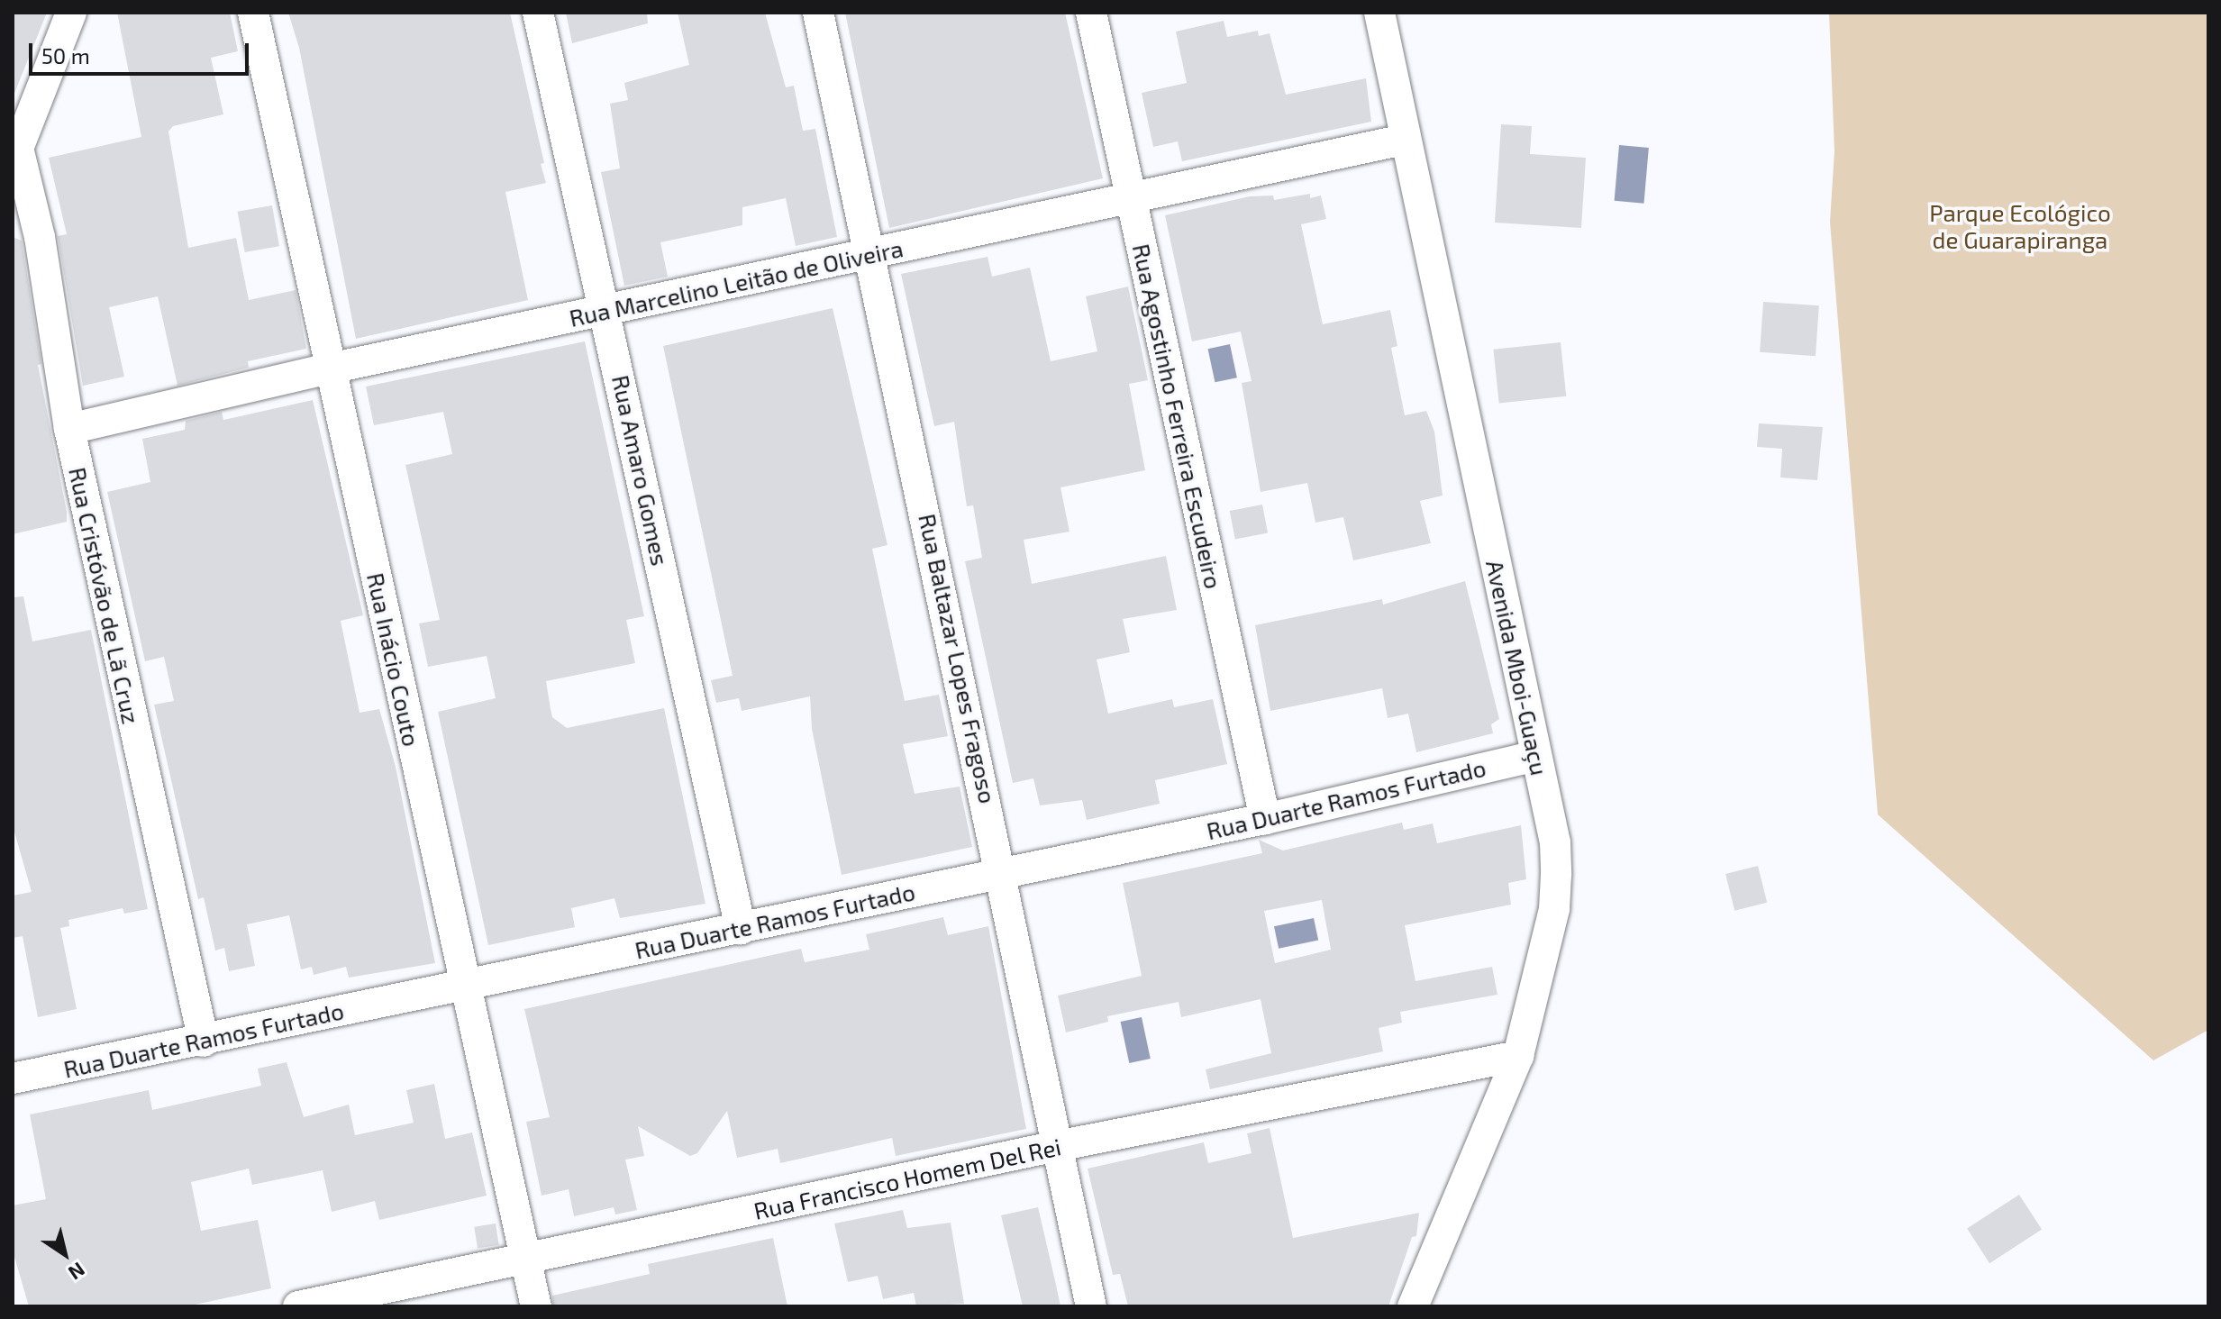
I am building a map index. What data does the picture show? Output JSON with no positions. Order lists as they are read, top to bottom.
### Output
{
  "streets": {
    "street": [
      "Rua Marcelino Leitão de Oliveira",
      "Rua Agostinho Ferreira Escudeiro",
      "Rua Amaro Gomes",
      "Rua Cristóvão de Lã Cruz",
      "Rua Baltazar Lopes Fragoso",
      "Rua Inácio Couto",
      "Avenida Mboi-Guaçu",
      "Rua Duarte Ramos Furtado",
      "Rua Francisco Homem Del Rei"
    ]
  },
  "crossings": [
    ["Rua Marcelino Leitão de Oliveira", "Rua Agostinho Ferreira Escudeiro"],
    ["Rua Marcelino Leitão de Oliveira", "Rua Amaro Gomes"],
    ["Rua Marcelino Leitão de Oliveira", "Rua Cristóvão de Lã Cruz"],
    ["Rua Marcelino Leitão de Oliveira", "Rua Baltazar Lopes Fragoso"],
    ["Rua Marcelino Leitão de Oliveira", "Rua Inácio Couto"],
    ["Rua Marcelino Leitão de Oliveira", "Avenida Mboi-Guaçu"],
    ["Rua Agostinho Ferreira Escudeiro", "Rua Duarte Ramos Furtado"],
    ["Rua Amaro Gomes", "Rua Duarte Ramos Furtado"],
    ["Rua Cristóvão de Lã Cruz", "Rua Duarte Ramos Furtado"],
    ["Rua Baltazar Lopes Fragoso", "Rua Duarte Ramos Furtado"],
    ["Rua Baltazar Lopes Fragoso", "Rua Francisco Homem Del Rei"],
    ["Rua Inácio Couto", "Rua Duarte Ramos Furtado"],
    ["Rua Inácio Couto", "Rua Francisco Homem Del Rei"],
    ["Avenida Mboi-Guaçu", "Rua Duarte Ramos Furtado"],
    ["Avenida Mboi-Guaçu", "Rua Francisco Homem Del Rei"]
  ],
  "parks": ["Parque Ecológico de Guarapiranga"],
  "scale_bar": "50 m",
  "north": "bottom right"
}
